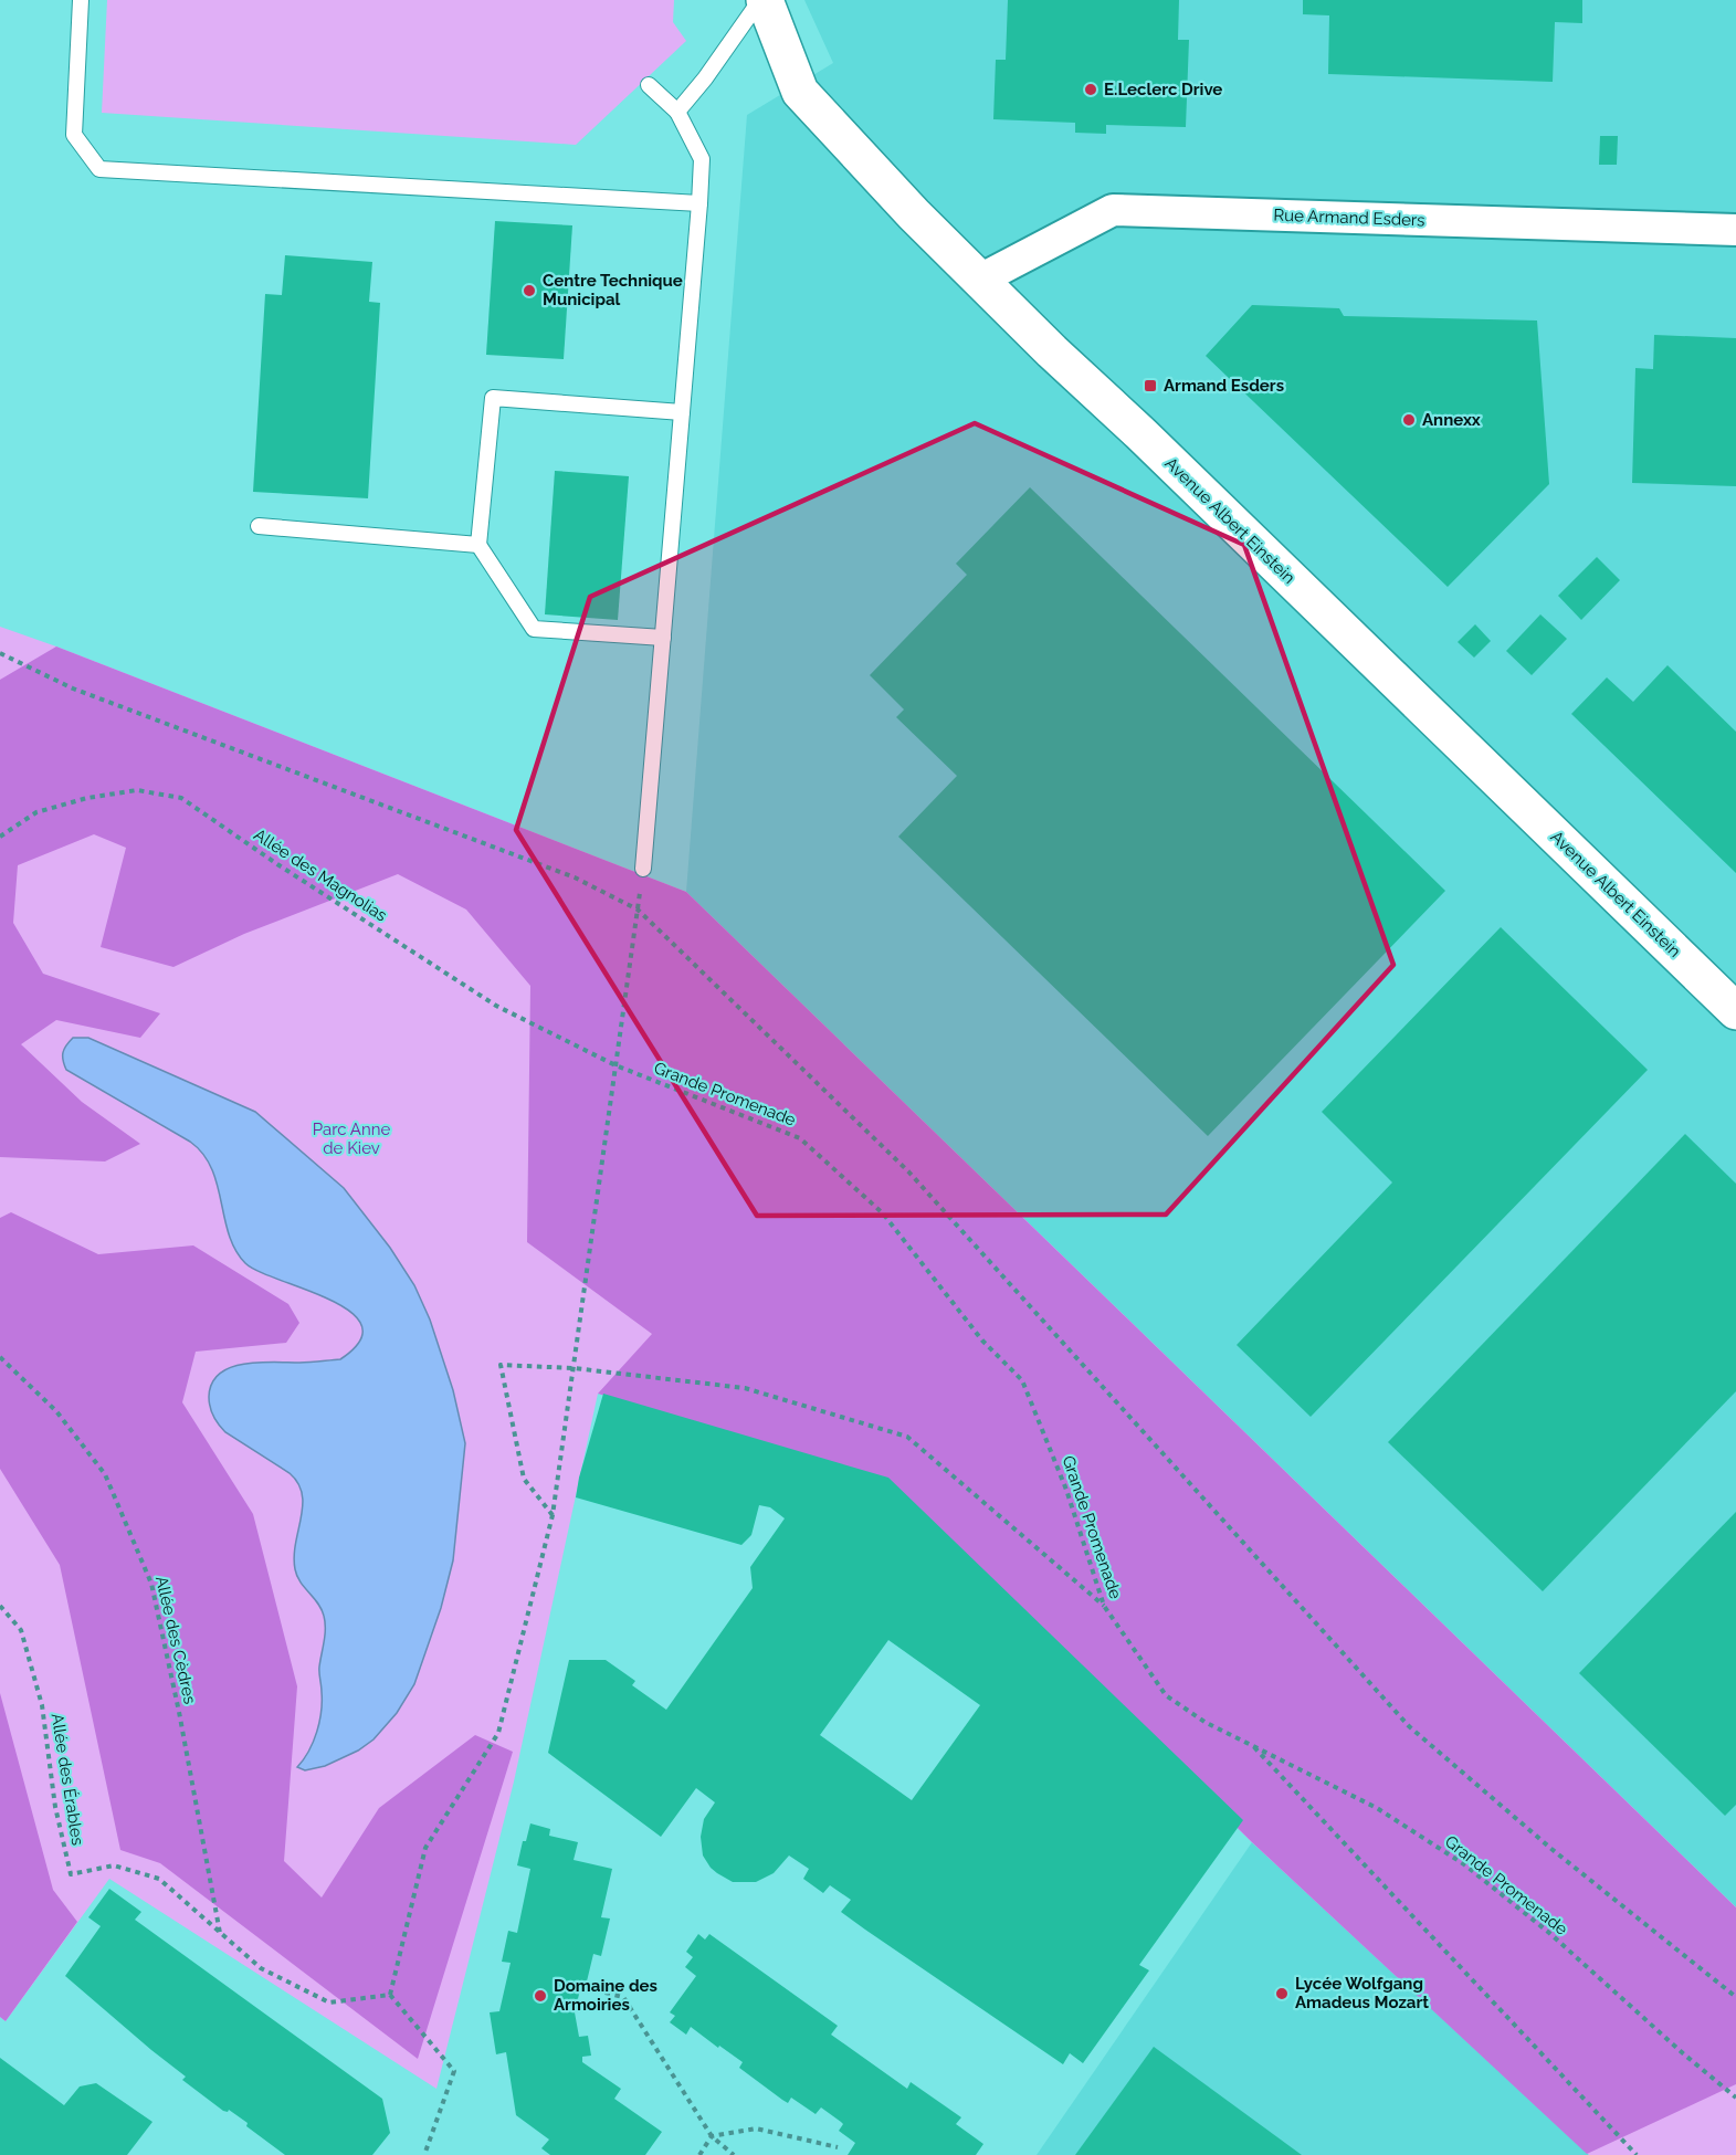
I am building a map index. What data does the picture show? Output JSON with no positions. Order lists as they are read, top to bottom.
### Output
{
  "streets": {
    "street": ["Rue Armand Esders", "Avenue Albert Einstein"],
    "path": [
      "Allée des Magnolias",
      "Grande Promenade",
      "Allée des Cèdres",
      "Allée des Érables"
    ]
  },
  "crossings": [
    ["Rue Armand Esders", "Avenue Albert Einstein"],
    ["Allée des Magnolias", "Grande Promenade"],
    ["Allée des Cèdres", "Allée des Érables"]
  ],
  "parks": ["Parc Anne de Kiev"],
  "places": {
    "other": [
      "E.Leclerc Drive",
      "Centre Technique Municipal",
      "Annexx",
      "Lycée Wolfgang Amadeus Mozart",
      "Domaine des Armoiries"
    ],
    "transit": ["Armand Esders"]
  }
}
